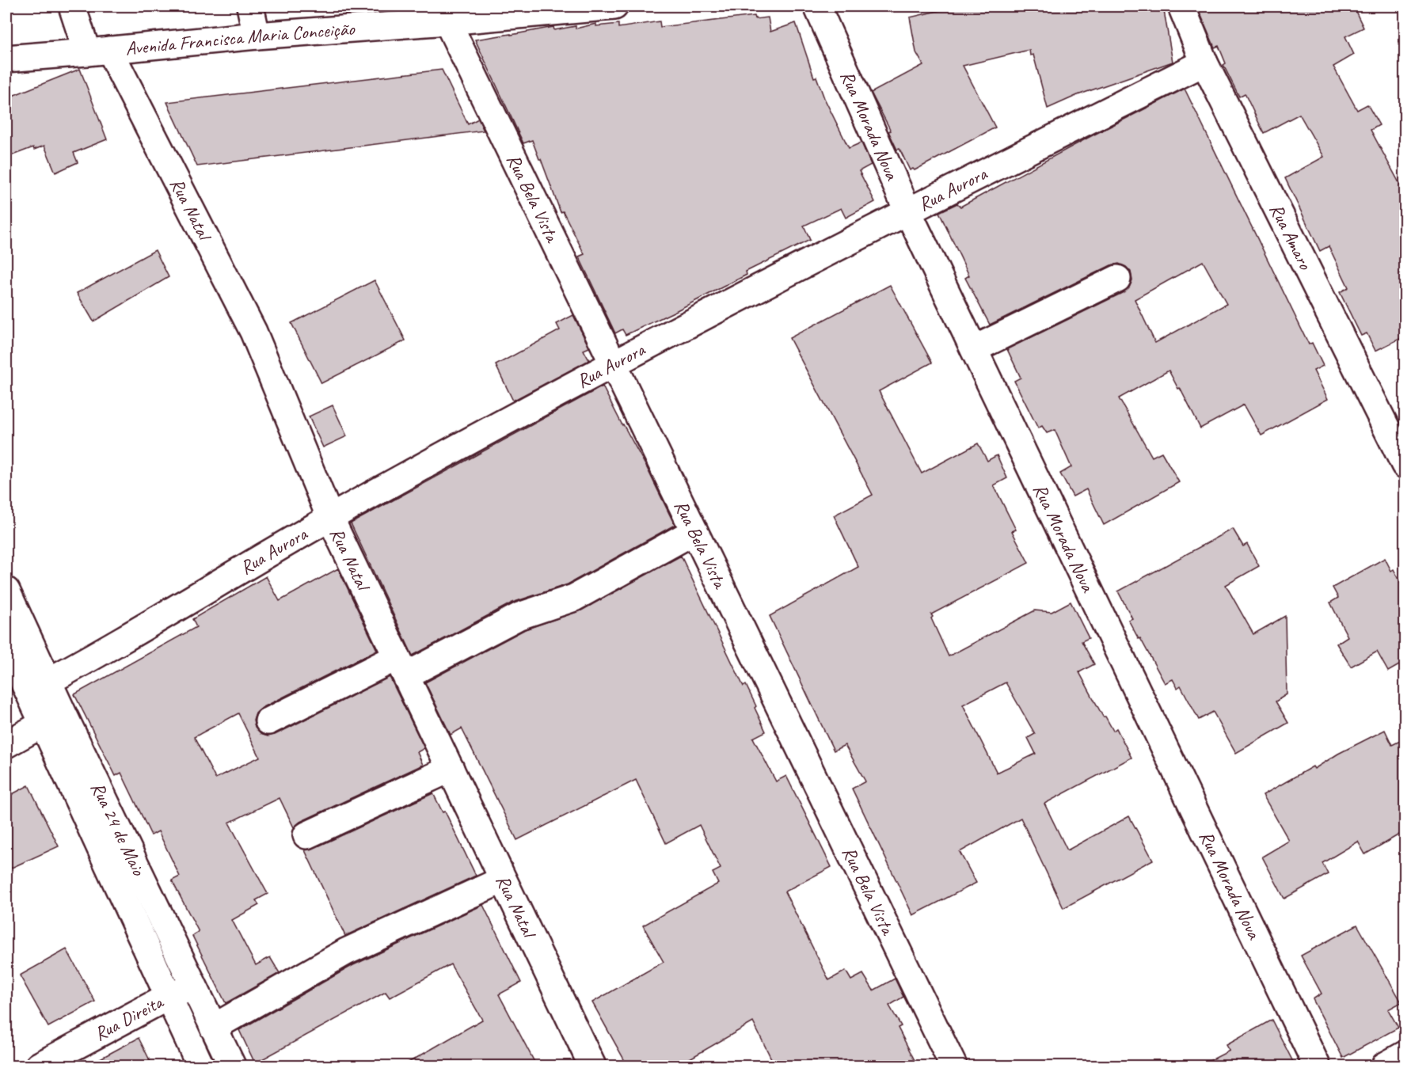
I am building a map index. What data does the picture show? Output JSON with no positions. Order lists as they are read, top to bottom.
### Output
{
  "streets": {
    "street": [
      "Avenida Francisca Maria Conceição",
      "Rua Morada Nova",
      "Rua Aurora",
      "Rua Bela Vista",
      "Rua Natal",
      "Rua Amaro",
      "Rua 24 de Maio",
      "Rua Direita"
    ]
  },
  "crossings": [
    ["Avenida Francisca Maria Conceição", "Rua Bela Vista"],
    ["Avenida Francisca Maria Conceição", "Rua Natal"],
    ["Rua Morada Nova", "Rua Aurora"],
    ["Rua Aurora", "Rua Bela Vista"],
    ["Rua Aurora", "Rua Natal"],
    ["Rua Aurora", "Rua Amaro"],
    ["Rua Aurora", "Rua 24 de Maio"],
    ["Rua 24 de Maio", "Rua Direita"]
  ]
}
